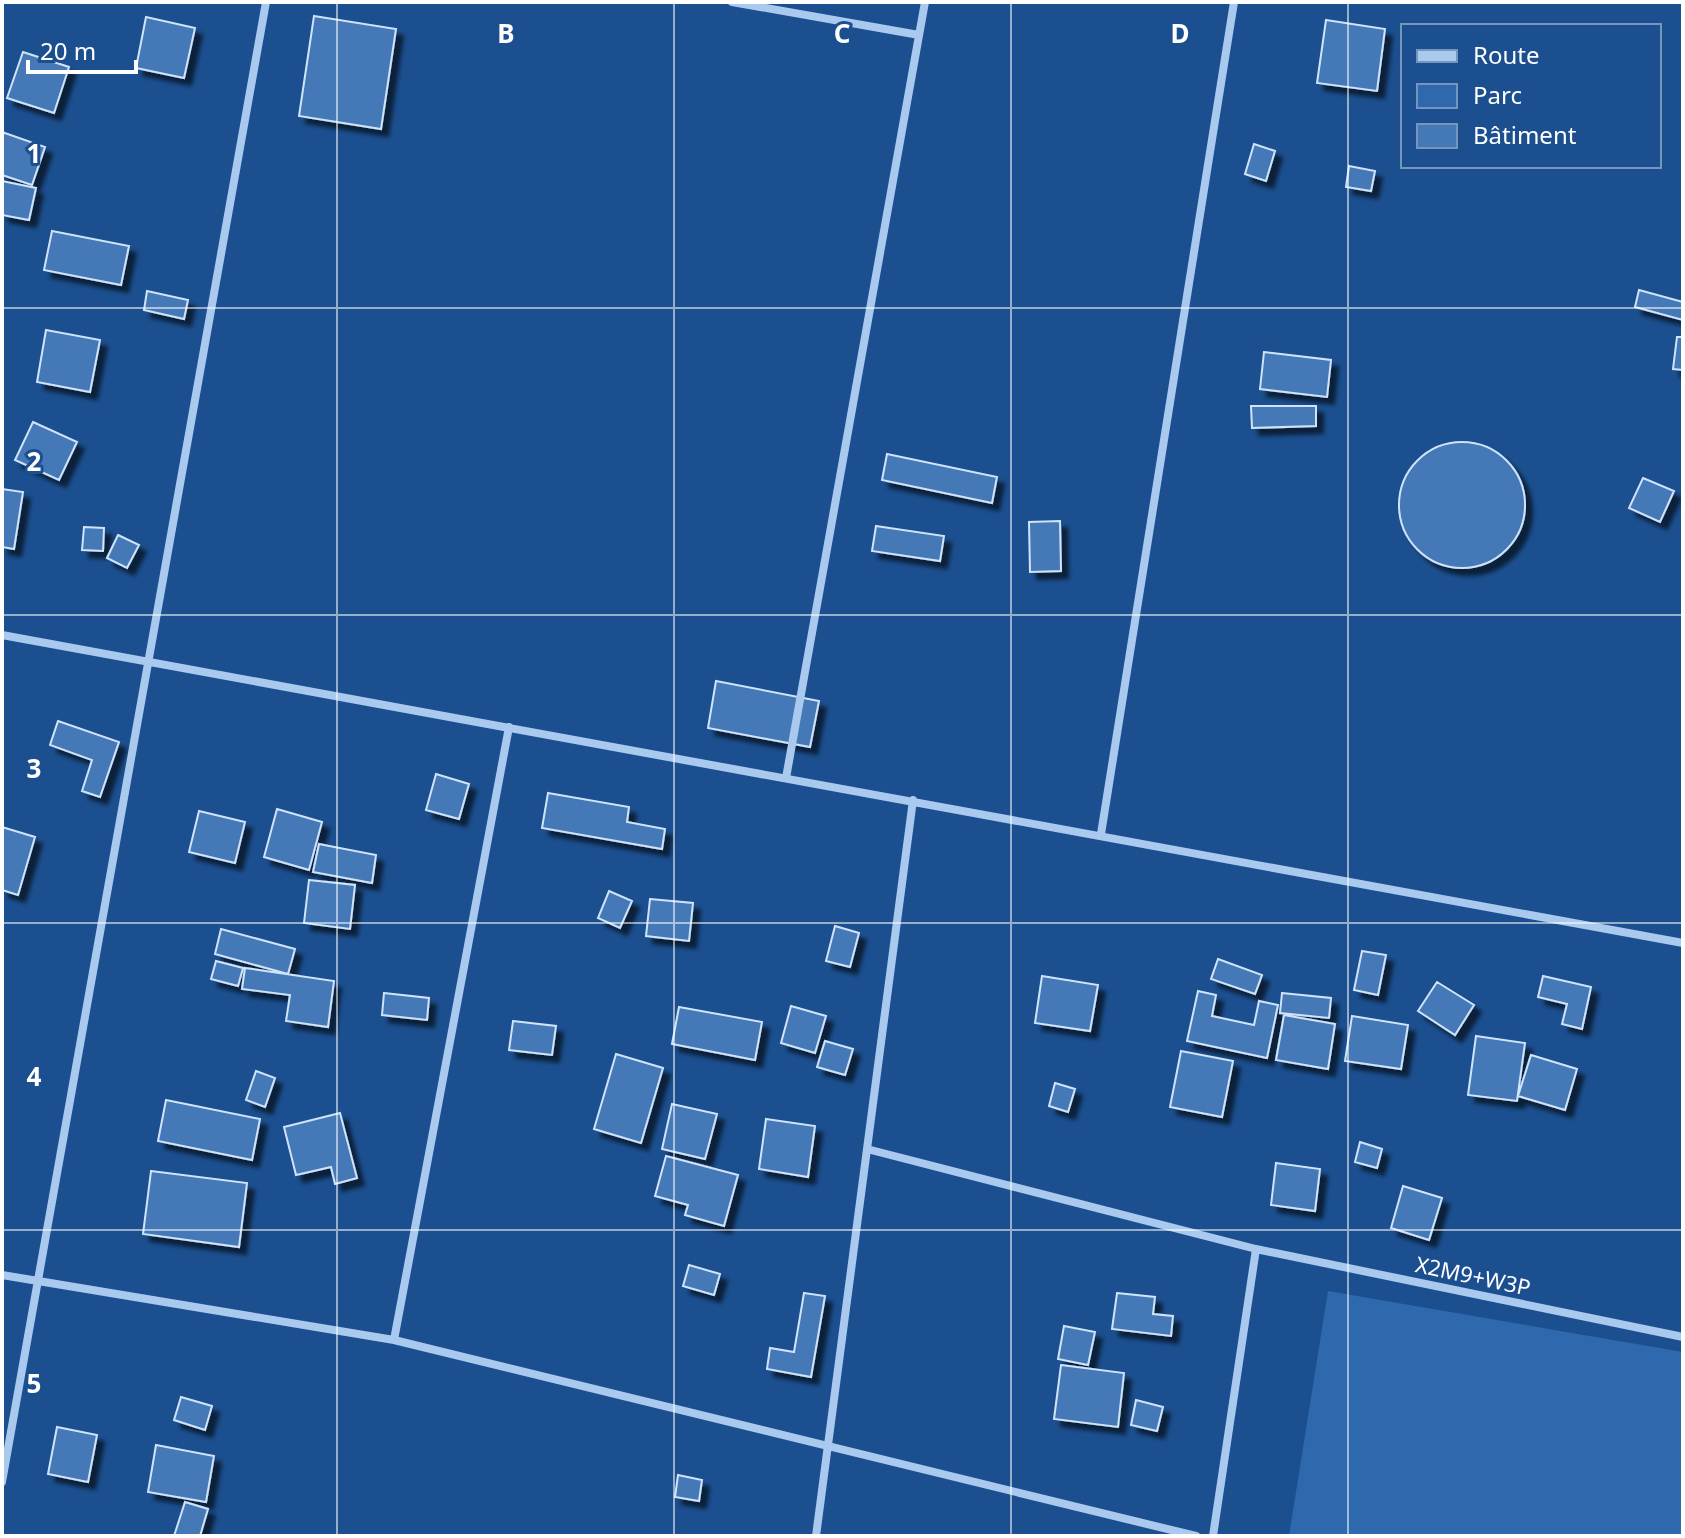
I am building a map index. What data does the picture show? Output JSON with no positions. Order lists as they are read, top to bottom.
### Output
{
  "streets": {
    "street": ["X2M9+W3P"]
  },
  "legend": ["Route", "Parc", "Bâtiment"],
  "scale_bar": "20 m",
  "grid": {
    "columns": ["B", "C", "D"],
    "rows": [
      "1",
      "2",
      "3",
      "4",
      "5"
    ]
  }
}
